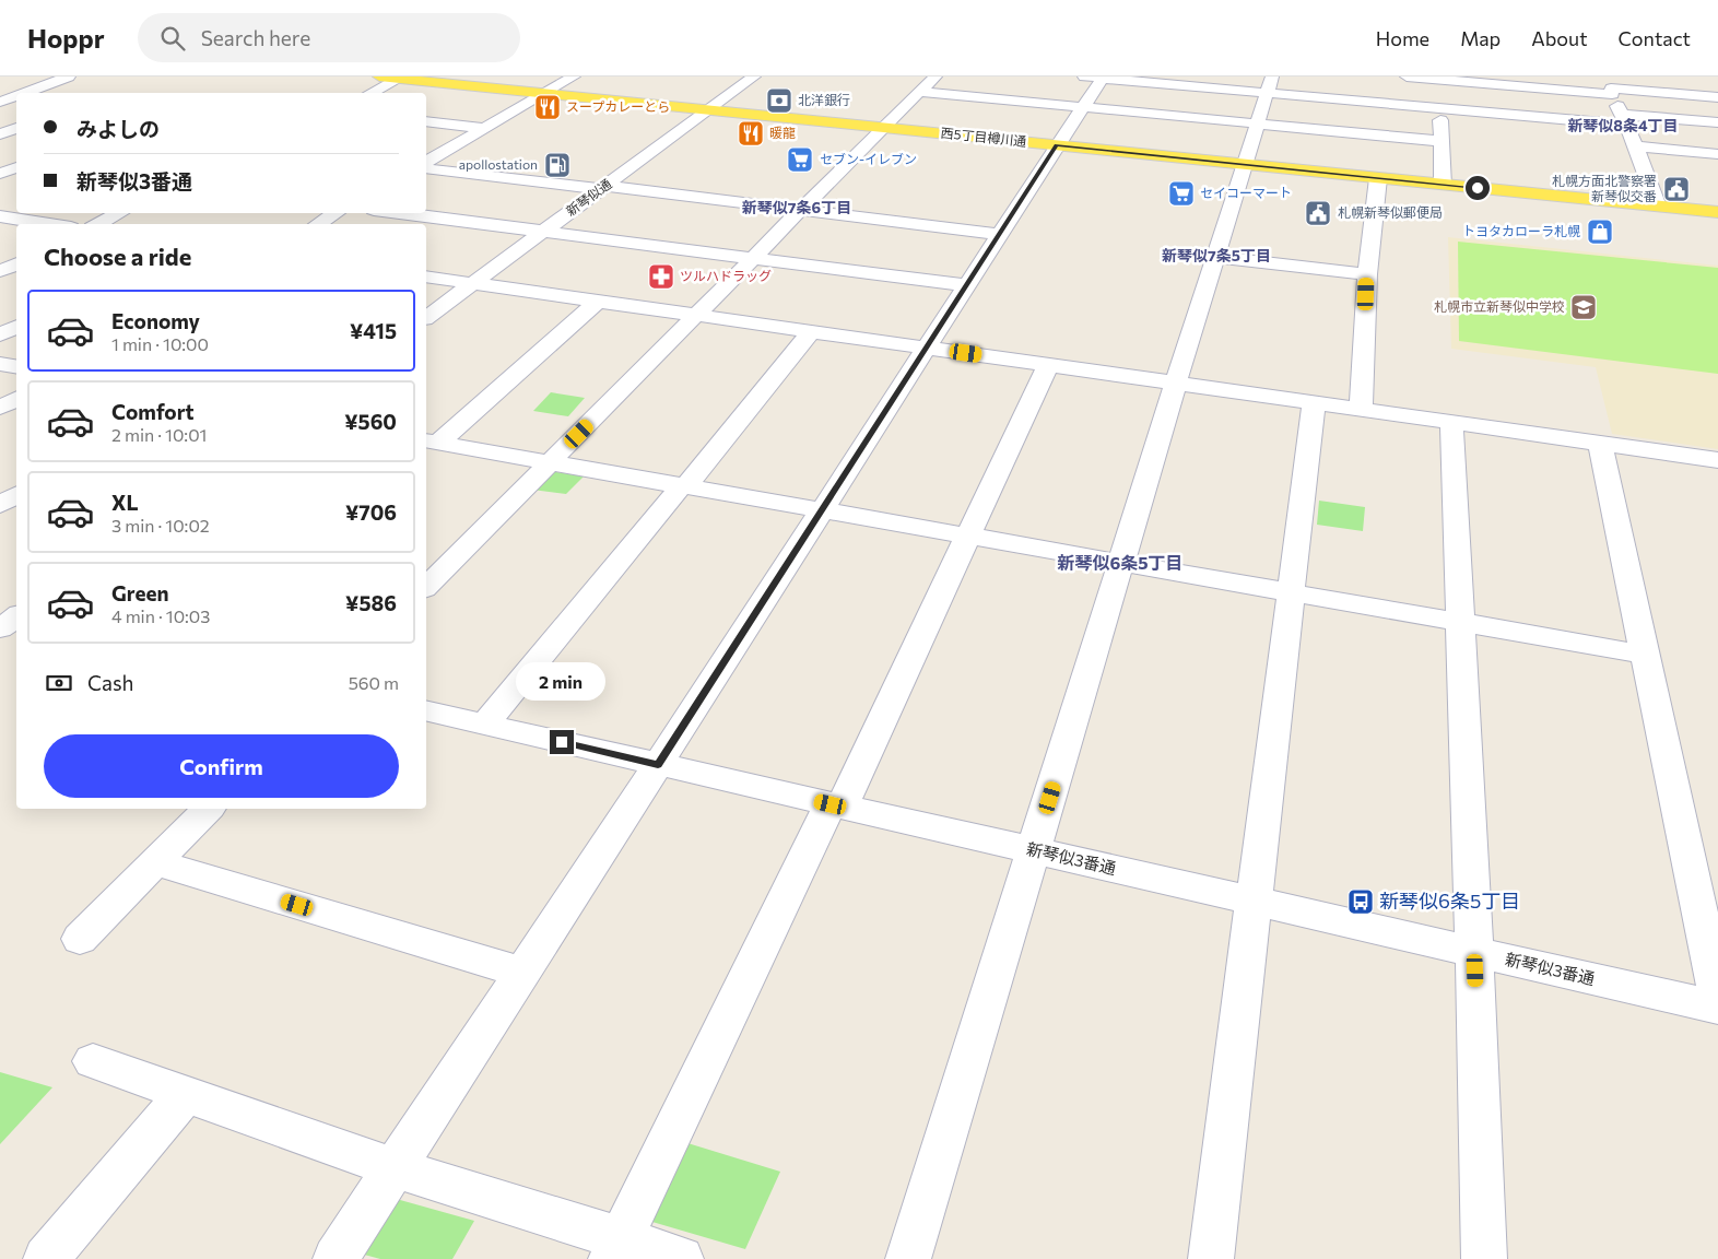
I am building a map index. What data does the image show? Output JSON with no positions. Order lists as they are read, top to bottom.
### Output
{
  "streets": {
    "main road": ["西5丁目樽川通"],
    "street": ["新琴似通", "新琴似3番通"]
  },
  "crossings": [
    ["西5丁目樽川通", "新琴似通"]
  ],
  "districts": [
    "新琴似8条4丁目",
    "新琴似7条6丁目",
    "新琴似7条5丁目",
    "新琴似6条5丁目"
  ],
  "places": {
    "bank": ["北洋銀行"],
    "restaurant": ["スープカレーとら", "暖龍"],
    "supermarket": ["セブン-イレブン", "セイコーマート"],
    "fuel station": ["apollostation"],
    "public building": ["札幌方面北警察署 新琴似交番", "札幌新琴似郵便局"],
    "shop": ["トヨタカローラ札幌"],
    "pharmacy": ["ツルハドラッグ"],
    "school or university": ["札幌市立新琴似中学校"],
    "bus stop": ["新琴似6条5丁目"]
  },
  "page": {
    "header": "Hoppr",
    "search": "Search here",
    "nav": [
      "Home",
      "Map",
      "About",
      "Contact"
    ],
    "banner": ["みよしの", "新琴似3番通"],
    "heading": "Choose a ride",
    "list": [
      {
        "name": "Economy",
        "note": "1 min · 10:00",
        "value": "¥415"
      },
      {
        "name": "Comfort",
        "note": "2 min · 10:01",
        "value": "¥560"
      },
      {
        "name": "XL",
        "note": "3 min · 10:02",
        "value": "¥706"
      },
      {
        "name": "Green",
        "note": "4 min · 10:03",
        "value": "¥586"
      }
    ],
    "pay": ["Cash", "560 m"],
    "bubble": "2 min",
    "buttons": "Confirm"
  }
}
